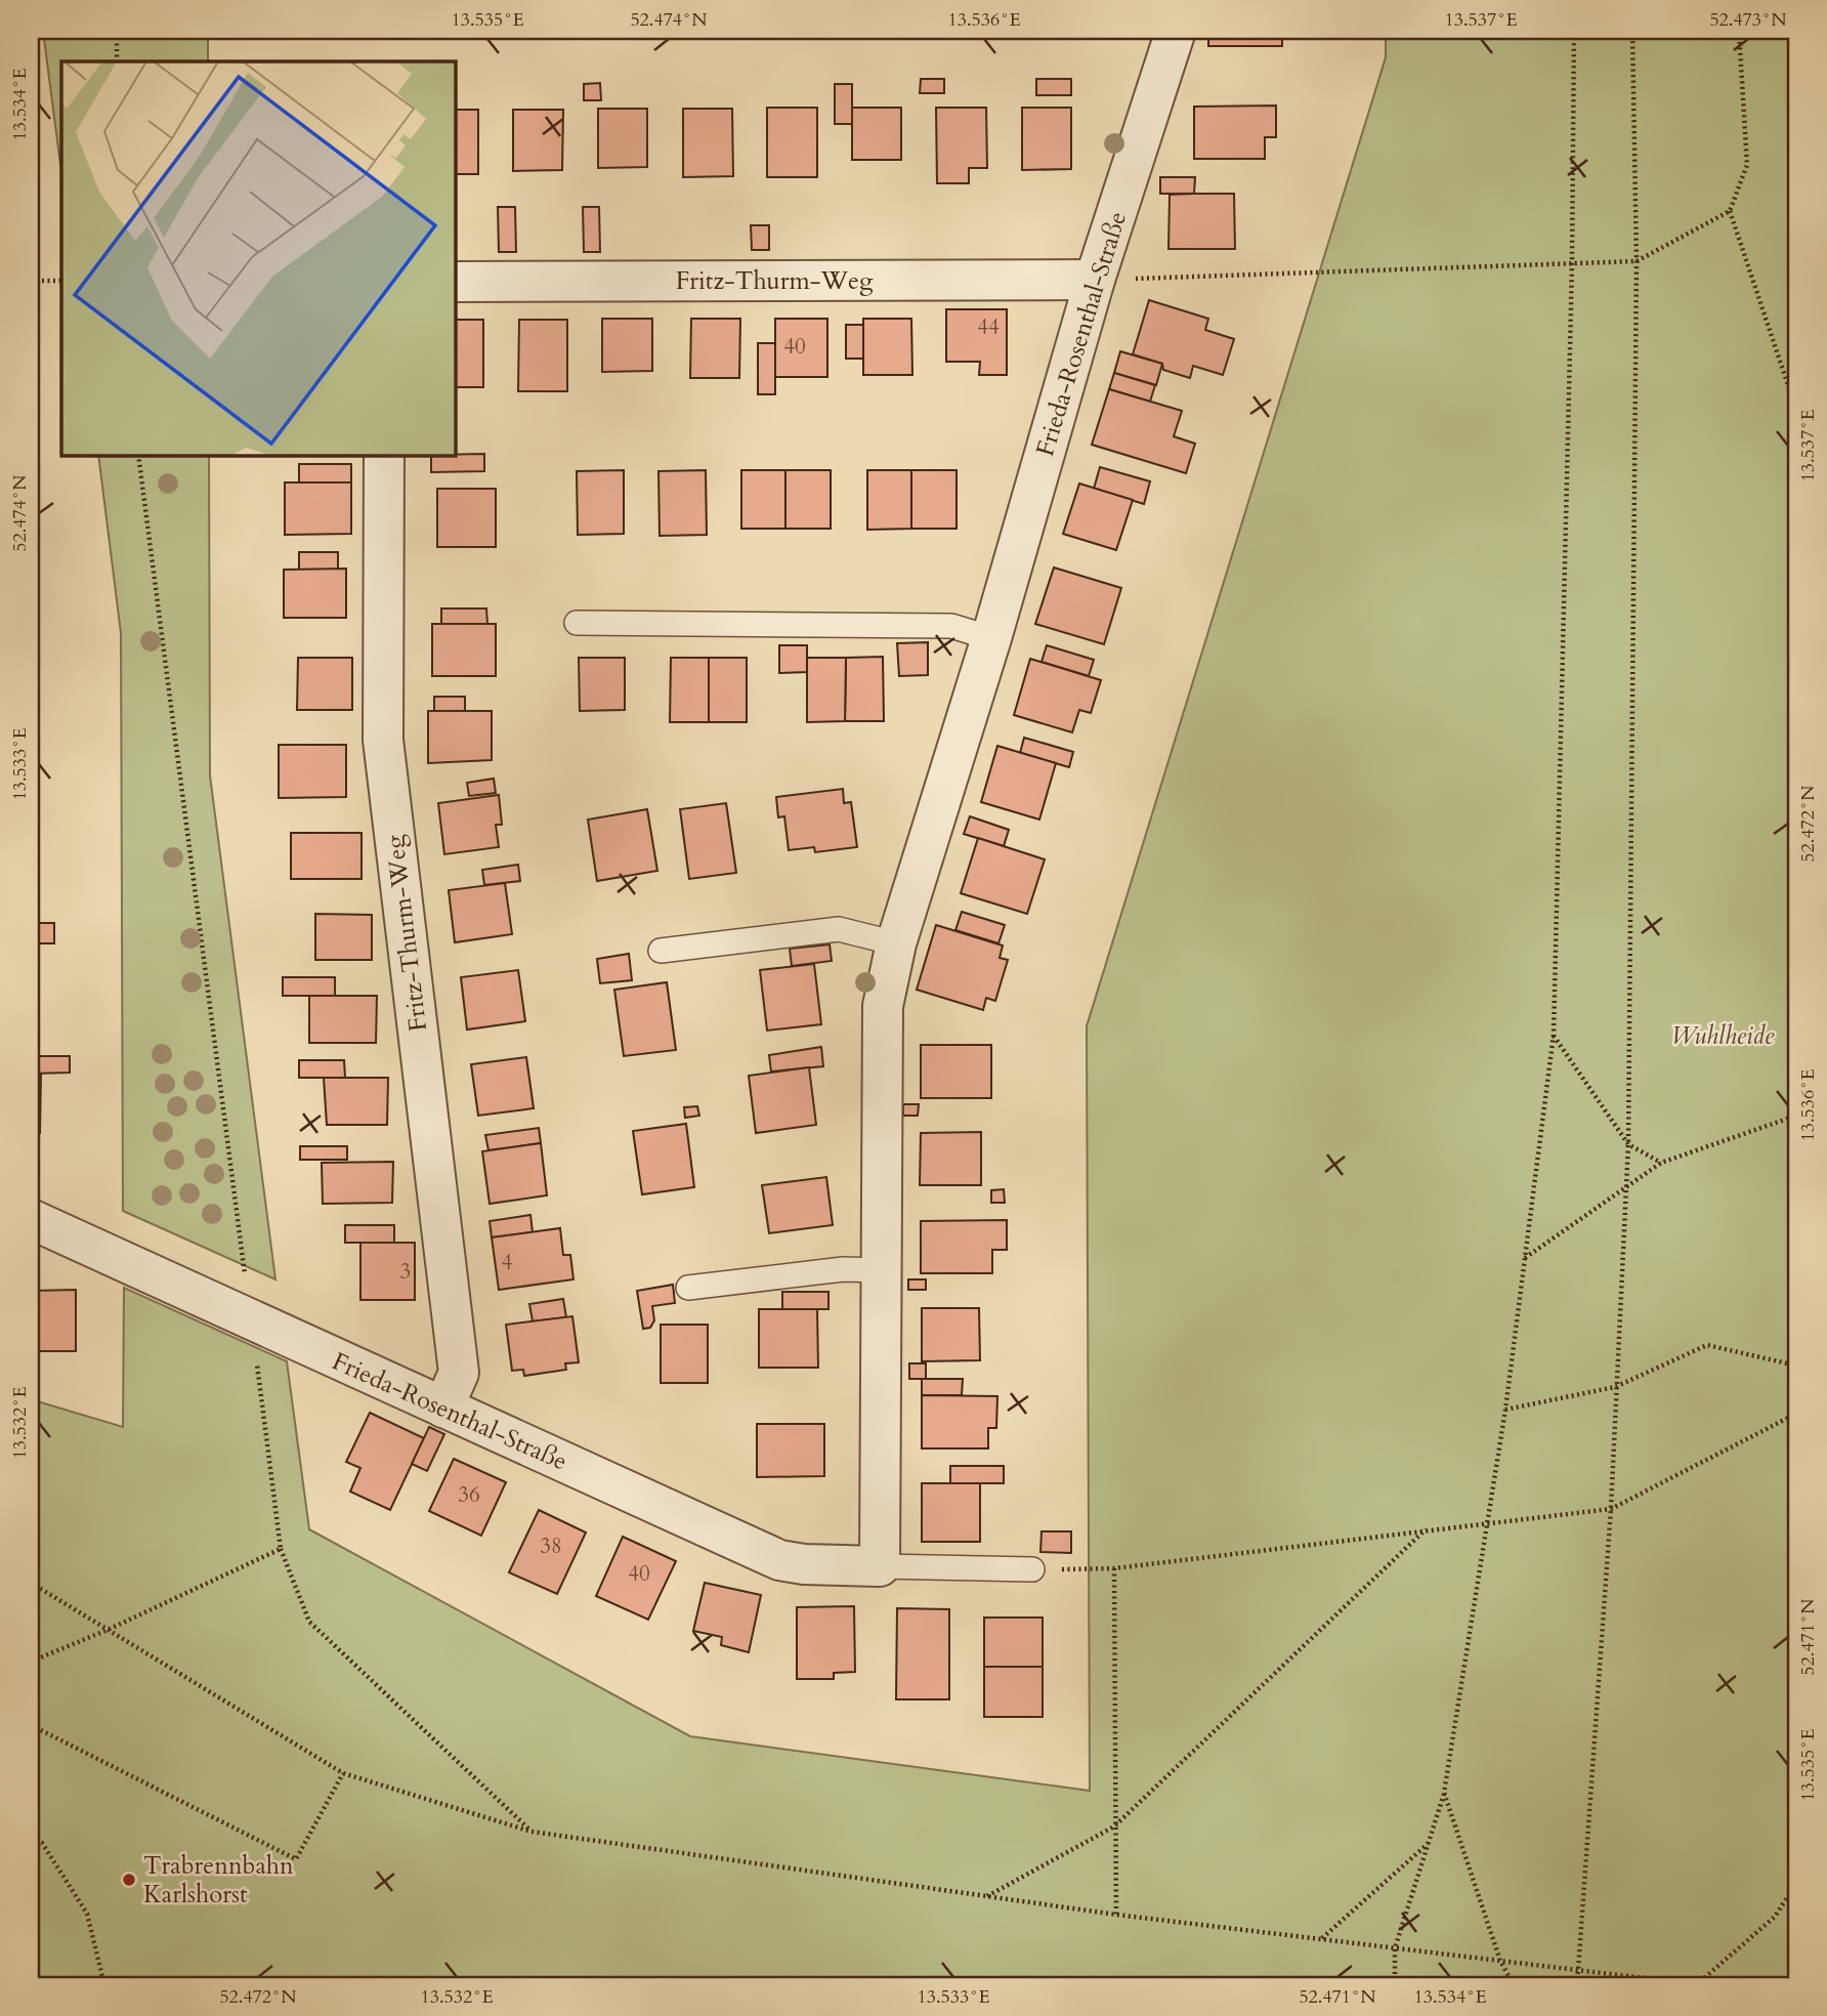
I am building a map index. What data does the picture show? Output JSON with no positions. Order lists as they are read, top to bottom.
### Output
{
  "streets": {
    "street": ["Fritz-Thurm-Weg", "Frieda-Rosenthal-Straße"]
  },
  "crossings": [
    ["Fritz-Thurm-Weg", "Frieda-Rosenthal-Straße"]
  ],
  "parks": ["Wuhlheide"],
  "places": ["Trabrennbahn Karlshorst"],
  "house_numbers": [
    "44",
    "40",
    "4",
    "3",
    "36",
    "38",
    "40"
  ],
  "coordinates": [
    "13.535°E",
    "52.474°N",
    "13.536°E",
    "13.537°E",
    "52.473°N",
    "13.534°E",
    "13.533°E",
    "52.472°N",
    "13.532°E",
    "52.471°N"
  ]
}
